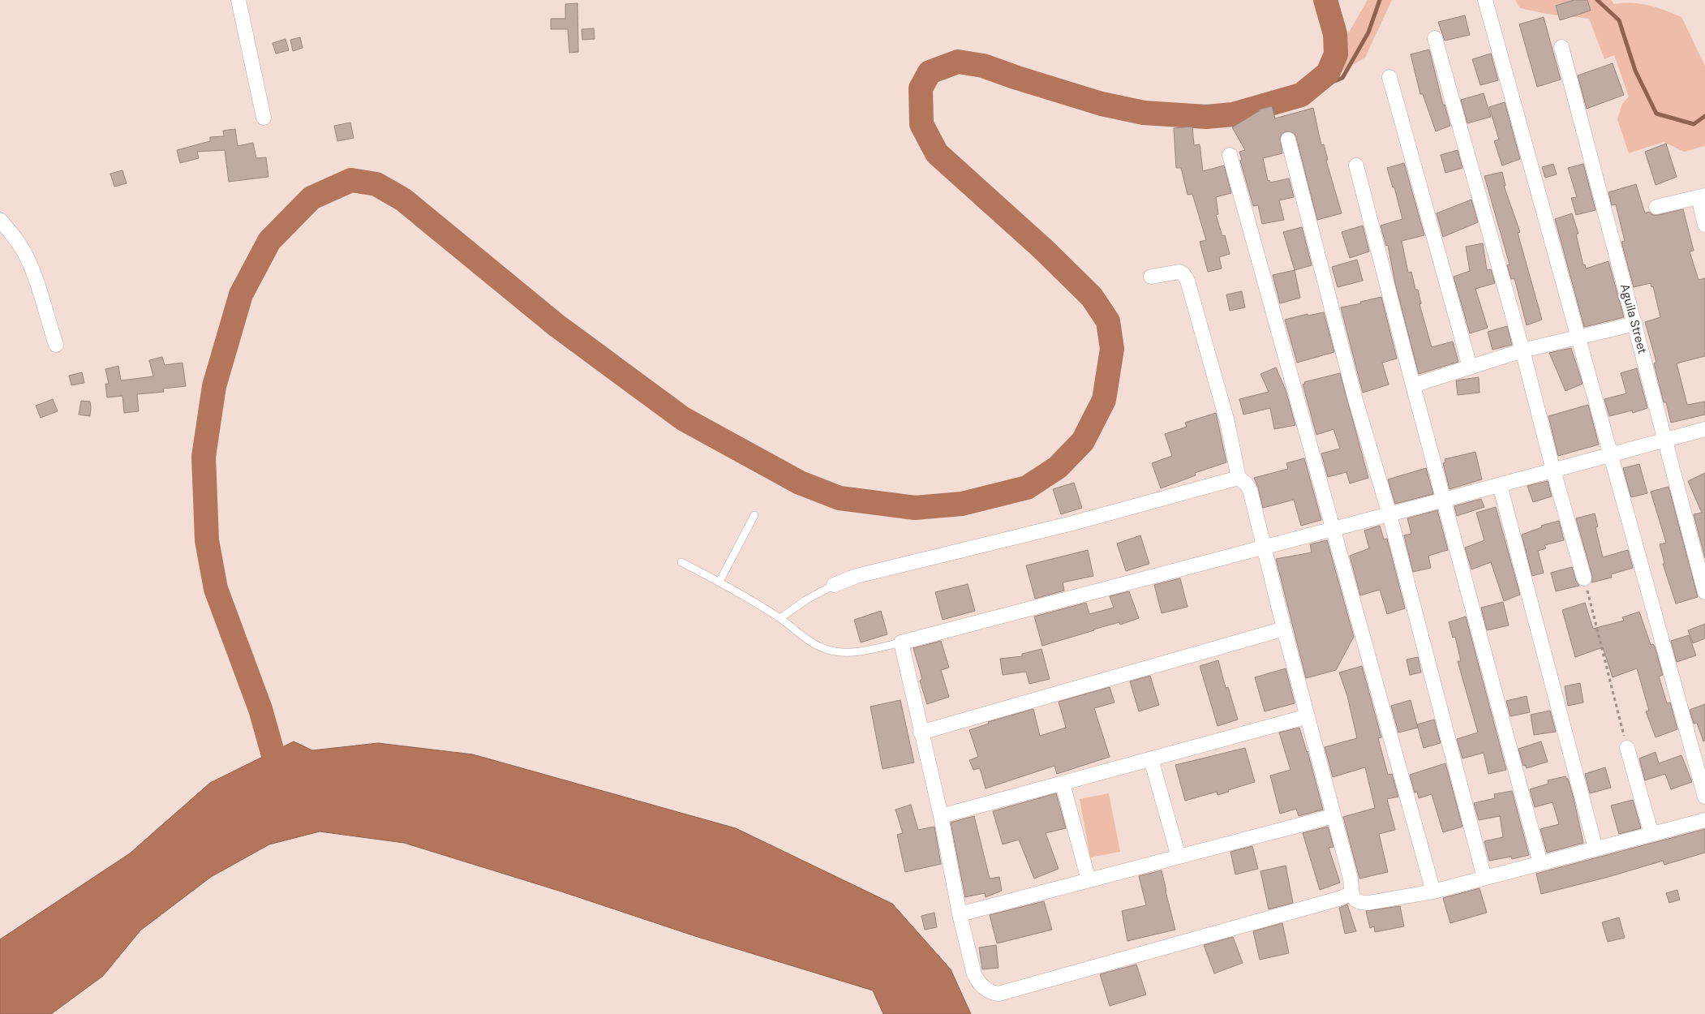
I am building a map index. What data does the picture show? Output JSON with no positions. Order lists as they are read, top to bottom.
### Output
{
  "streets": {
    "street": ["Aguila Street"]
  }
}
